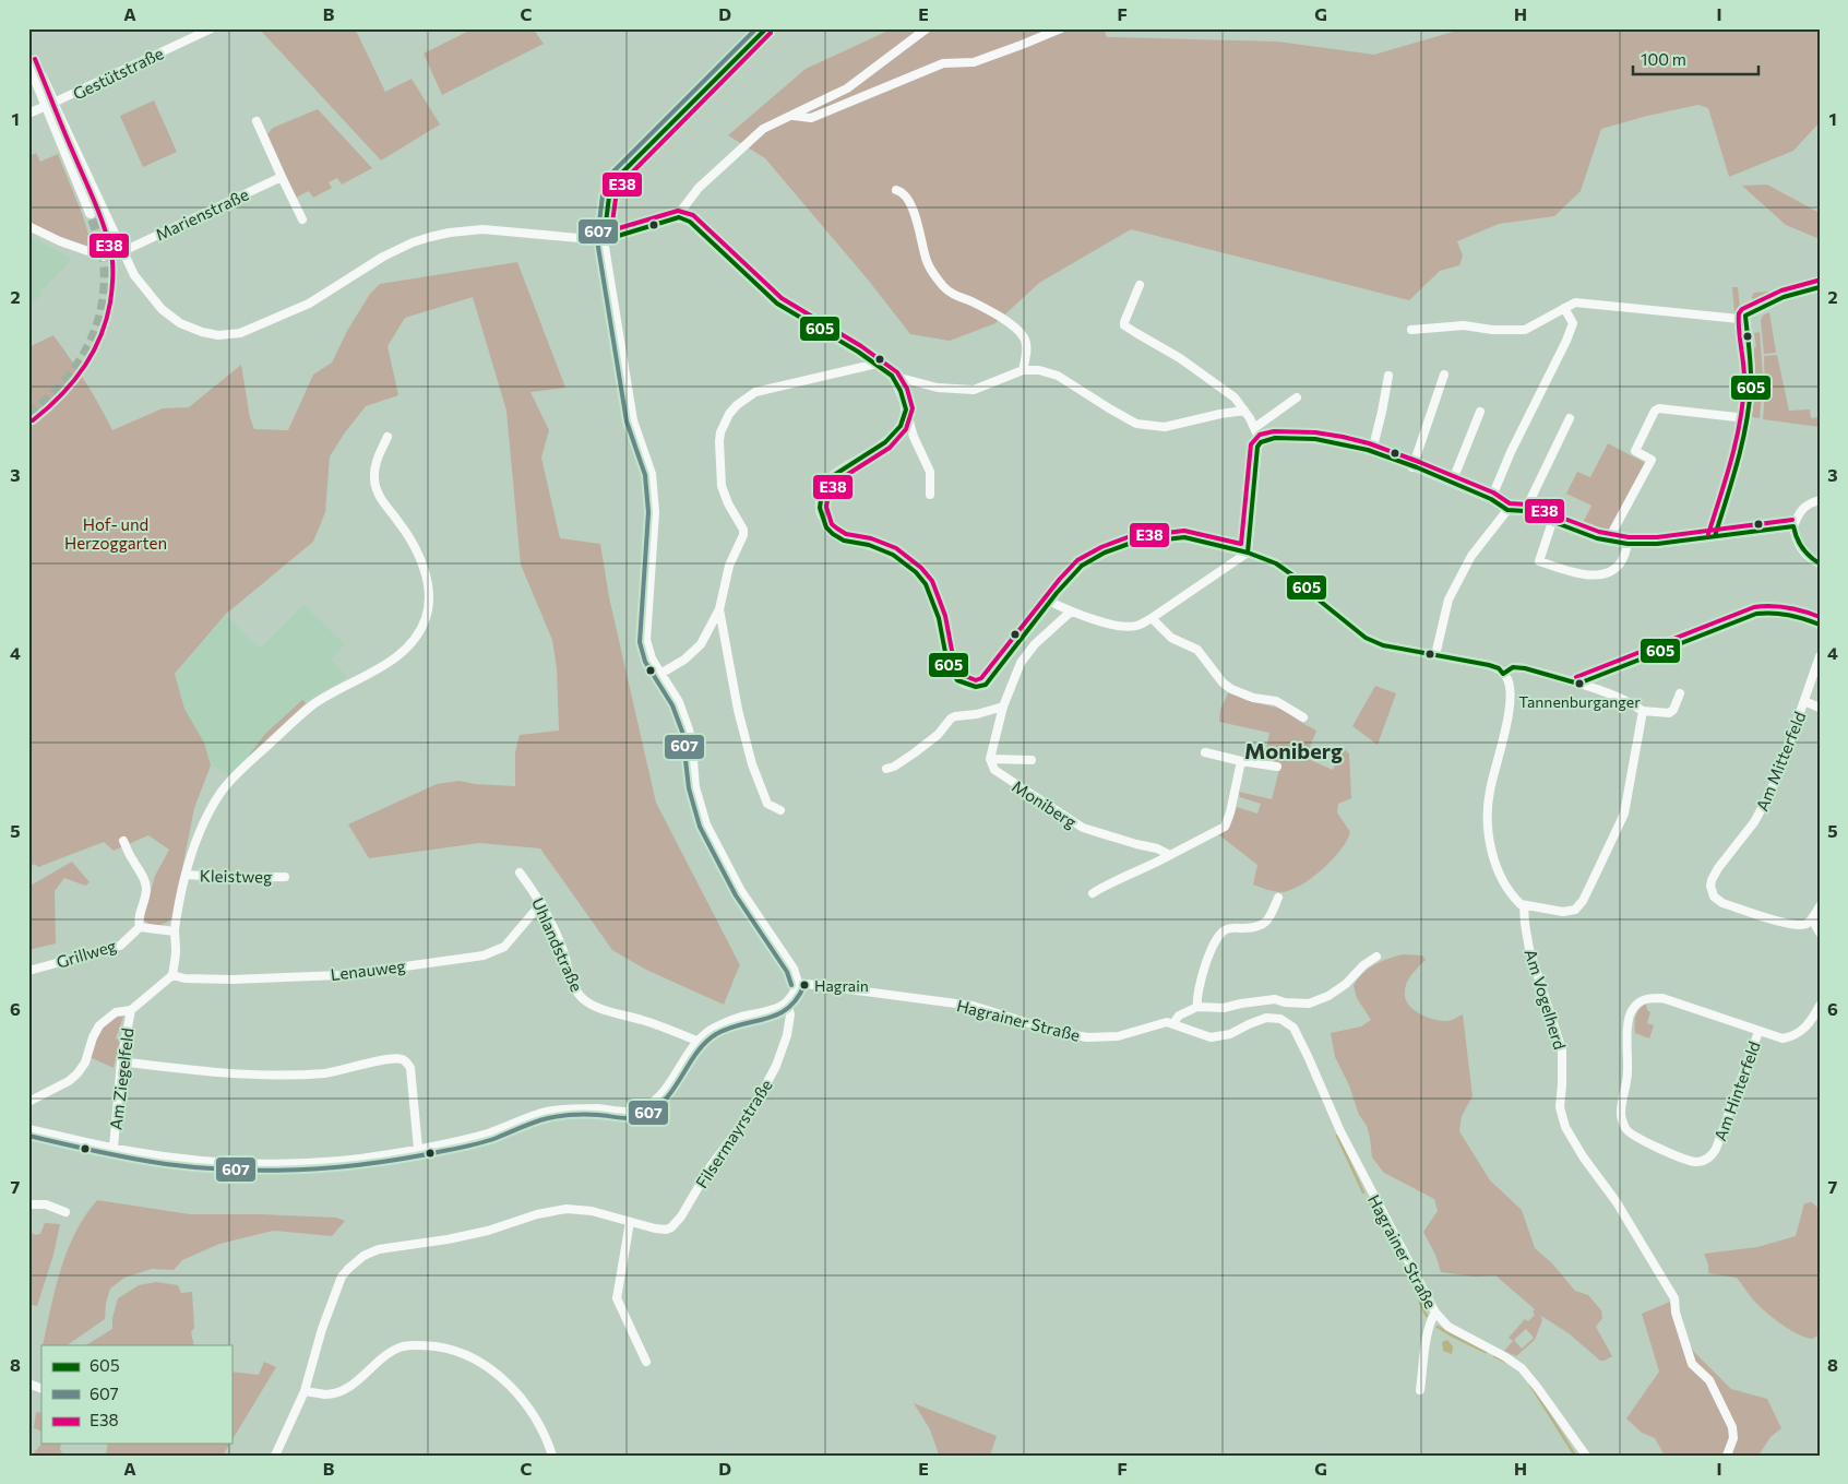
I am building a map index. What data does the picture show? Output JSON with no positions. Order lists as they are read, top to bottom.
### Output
{
  "streets": {
    "street": [
      "Gestütstraße",
      "Marienstraße",
      "Am Mitterfeld",
      "Moniberg",
      "Kleistweg",
      "Uhlandstraße",
      "Grillweg",
      "Lenauweg",
      "Am Vogelherd",
      "Hagrainer Straße",
      "Am Ziegelfeld",
      "Am Hinterfeld",
      "Filsermayrstraße"
    ]
  },
  "crossings": [
    ["Uhlandstraße", "Lenauweg"]
  ],
  "districts": ["Moniberg"],
  "parks": ["Hof- und Herzoggarten"],
  "places": ["Tannenburganger", "Hagrain"],
  "lines": ["transit line 605", "transit line 607", "transit line E38"],
  "legend": ["605", "607", "E38"],
  "scale_bar": "100 m",
  "grid": {
    "columns": [
      "A",
      "B",
      "C",
      "D",
      "E",
      "F",
      "G",
      "H",
      "I"
    ],
    "rows": [
      "1",
      "2",
      "3",
      "4",
      "5",
      "6",
      "7",
      "8"
    ]
  }
}
